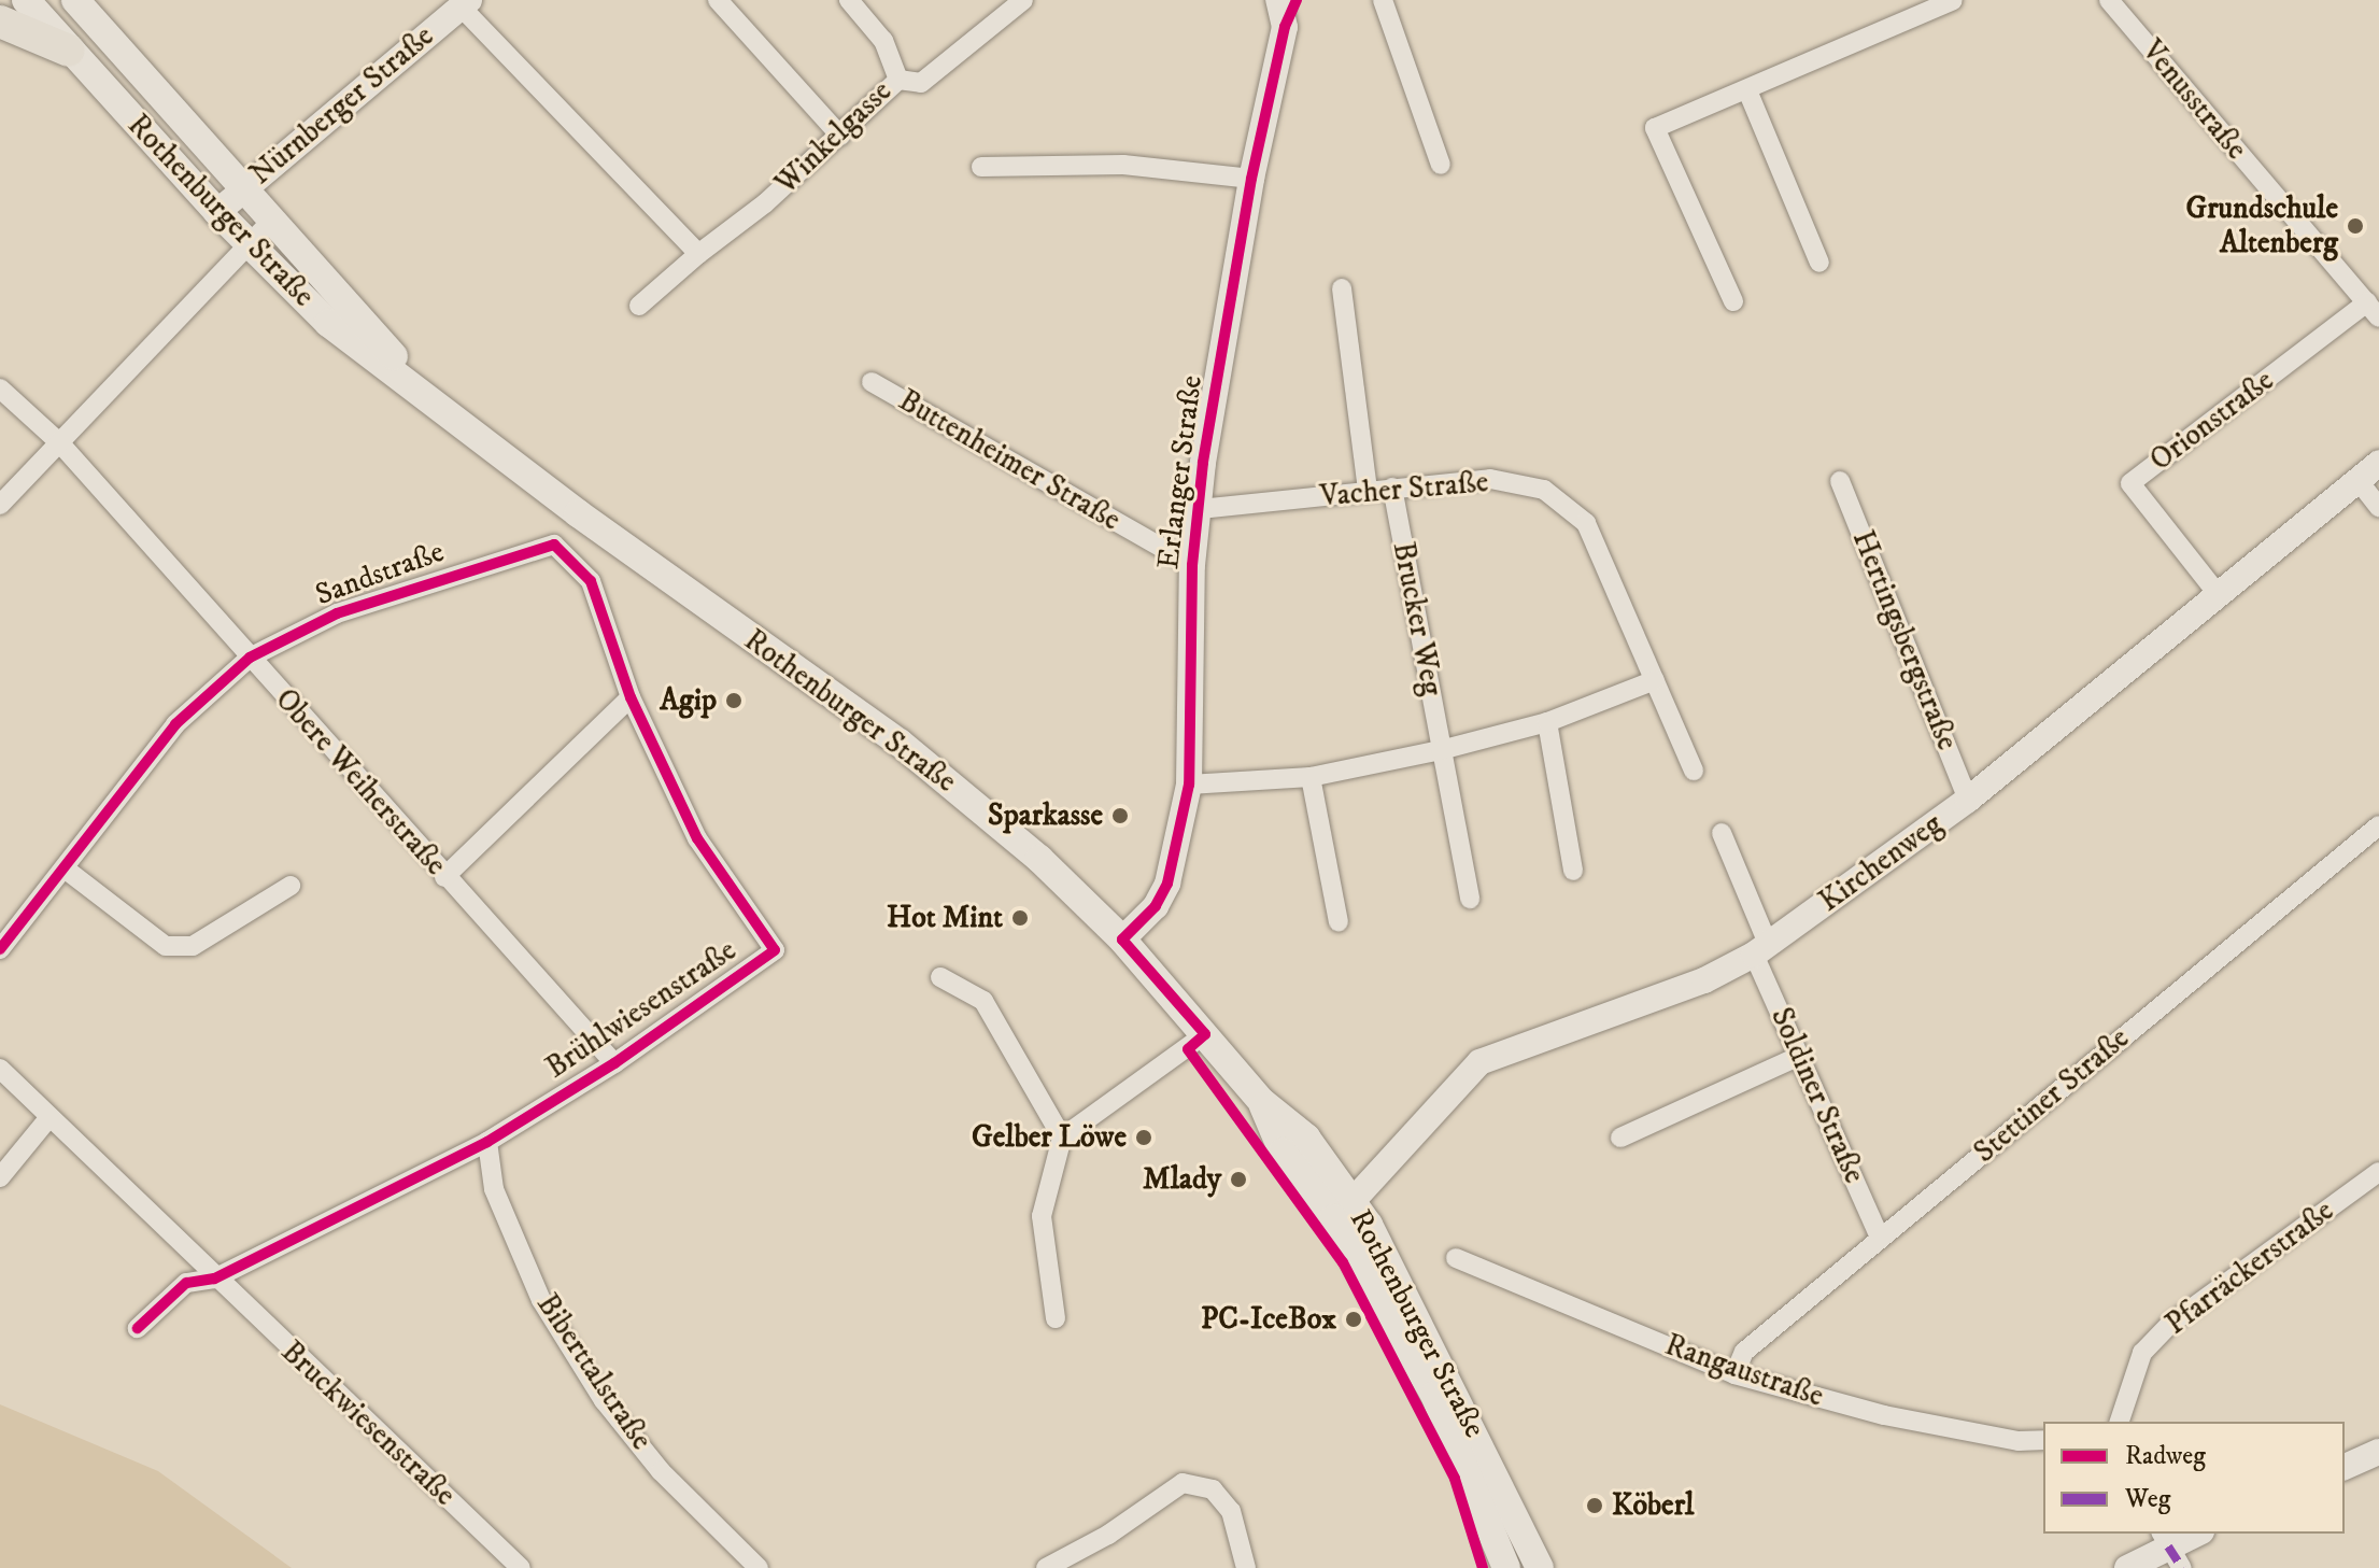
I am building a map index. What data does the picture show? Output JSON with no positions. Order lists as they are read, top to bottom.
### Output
{
  "streets": {
    "main road": ["Rothenburger Straße"],
    "street": [
      "Venusstraße",
      "Nürnberger Straße",
      "Winkelgasse",
      "Orionstraße",
      "Buttenheimer Straße",
      "Erlanger Straße",
      "Vacher Straße",
      "Sandstraße",
      "Brucker Weg",
      "Hertingsbergstraße",
      "Obere Weiherstraße",
      "Kirchenweg",
      "Brühlwiesenstraße",
      "Soldiner Straße",
      "Stettiner Straße",
      "Pfarräckerstraße",
      "Rangaustraße",
      "Biberttalstraße",
      "Bruckwiesenstraße"
    ]
  },
  "crossings": [
    ["Venusstraße", "Orionstraße"],
    ["Nürnberger Straße", "Rothenburger Straße"],
    ["Rothenburger Straße", "Erlanger Straße"],
    ["Rothenburger Straße", "Kirchenweg"],
    ["Orionstraße", "Kirchenweg"],
    ["Buttenheimer Straße", "Erlanger Straße"],
    ["Erlanger Straße", "Vacher Straße"],
    ["Vacher Straße", "Brucker Weg"],
    ["Sandstraße", "Obere Weiherstraße"],
    ["Sandstraße", "Brühlwiesenstraße"],
    ["Hertingsbergstraße", "Kirchenweg"],
    ["Obere Weiherstraße", "Brühlwiesenstraße"],
    ["Kirchenweg", "Soldiner Straße"],
    ["Brühlwiesenstraße", "Biberttalstraße"],
    ["Brühlwiesenstraße", "Bruckwiesenstraße"],
    ["Soldiner Straße", "Stettiner Straße"],
    ["Stettiner Straße", "Rangaustraße"]
  ],
  "places": [
    "Grundschule Altenberg",
    "Agip",
    "Sparkasse",
    "Hot Mint",
    "Gelber Löwe",
    "Mlady",
    "PC-IceBox",
    "Köberl"
  ],
  "legend": ["Radweg", "Weg"]
}
